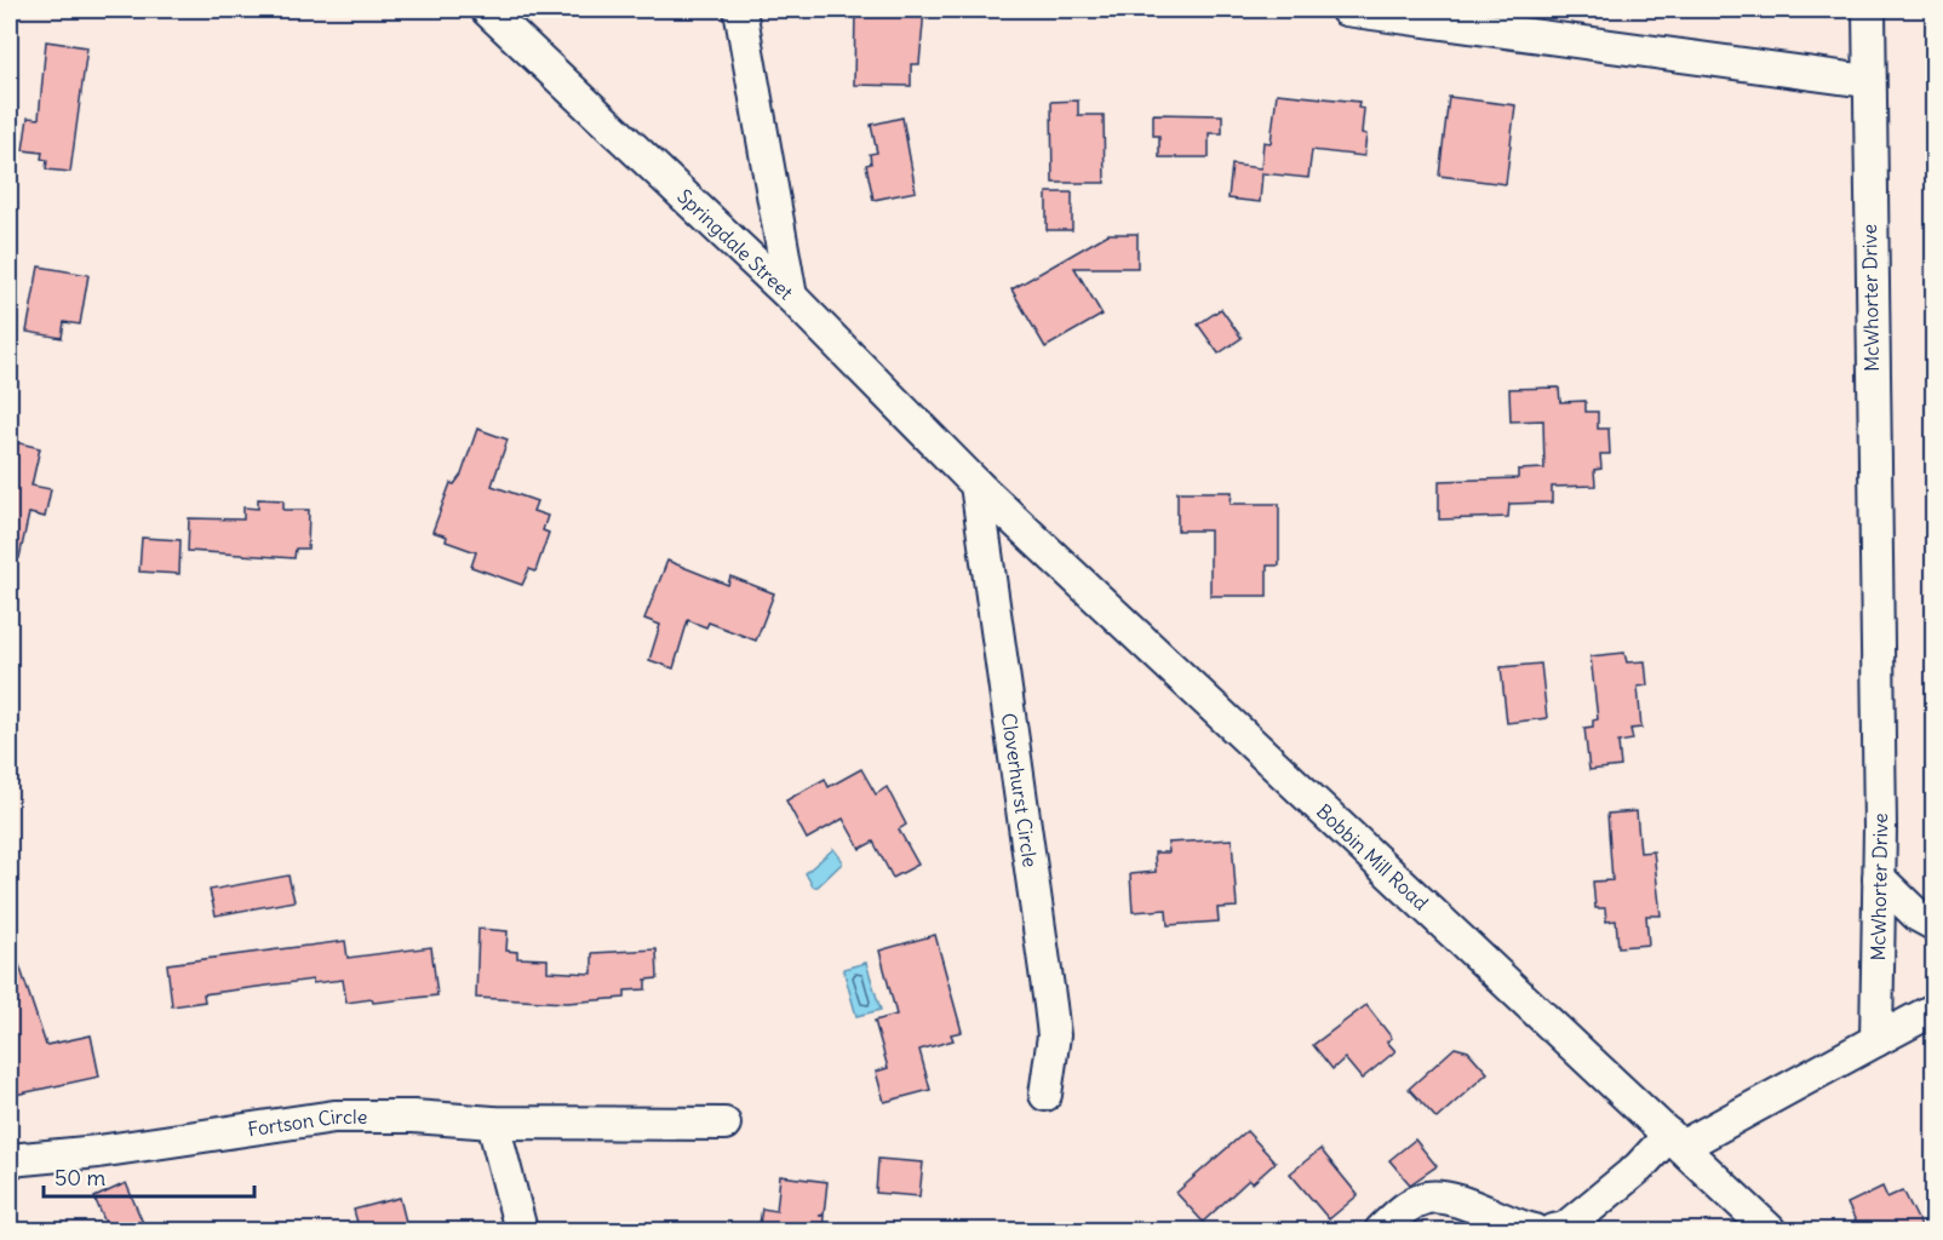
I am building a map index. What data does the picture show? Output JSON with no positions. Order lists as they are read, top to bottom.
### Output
{
  "streets": {
    "street": [
      "Springdale Street",
      "McWhorter Drive",
      "Cloverhurst Circle",
      "Bobbin Mill Road",
      "Fortson Circle"
    ]
  },
  "crossings": [
    ["Springdale Street", "Cloverhurst Circle"],
    ["Springdale Street", "Bobbin Mill Road"],
    ["Cloverhurst Circle", "Bobbin Mill Road"]
  ],
  "scale_bar": "50 m"
}
